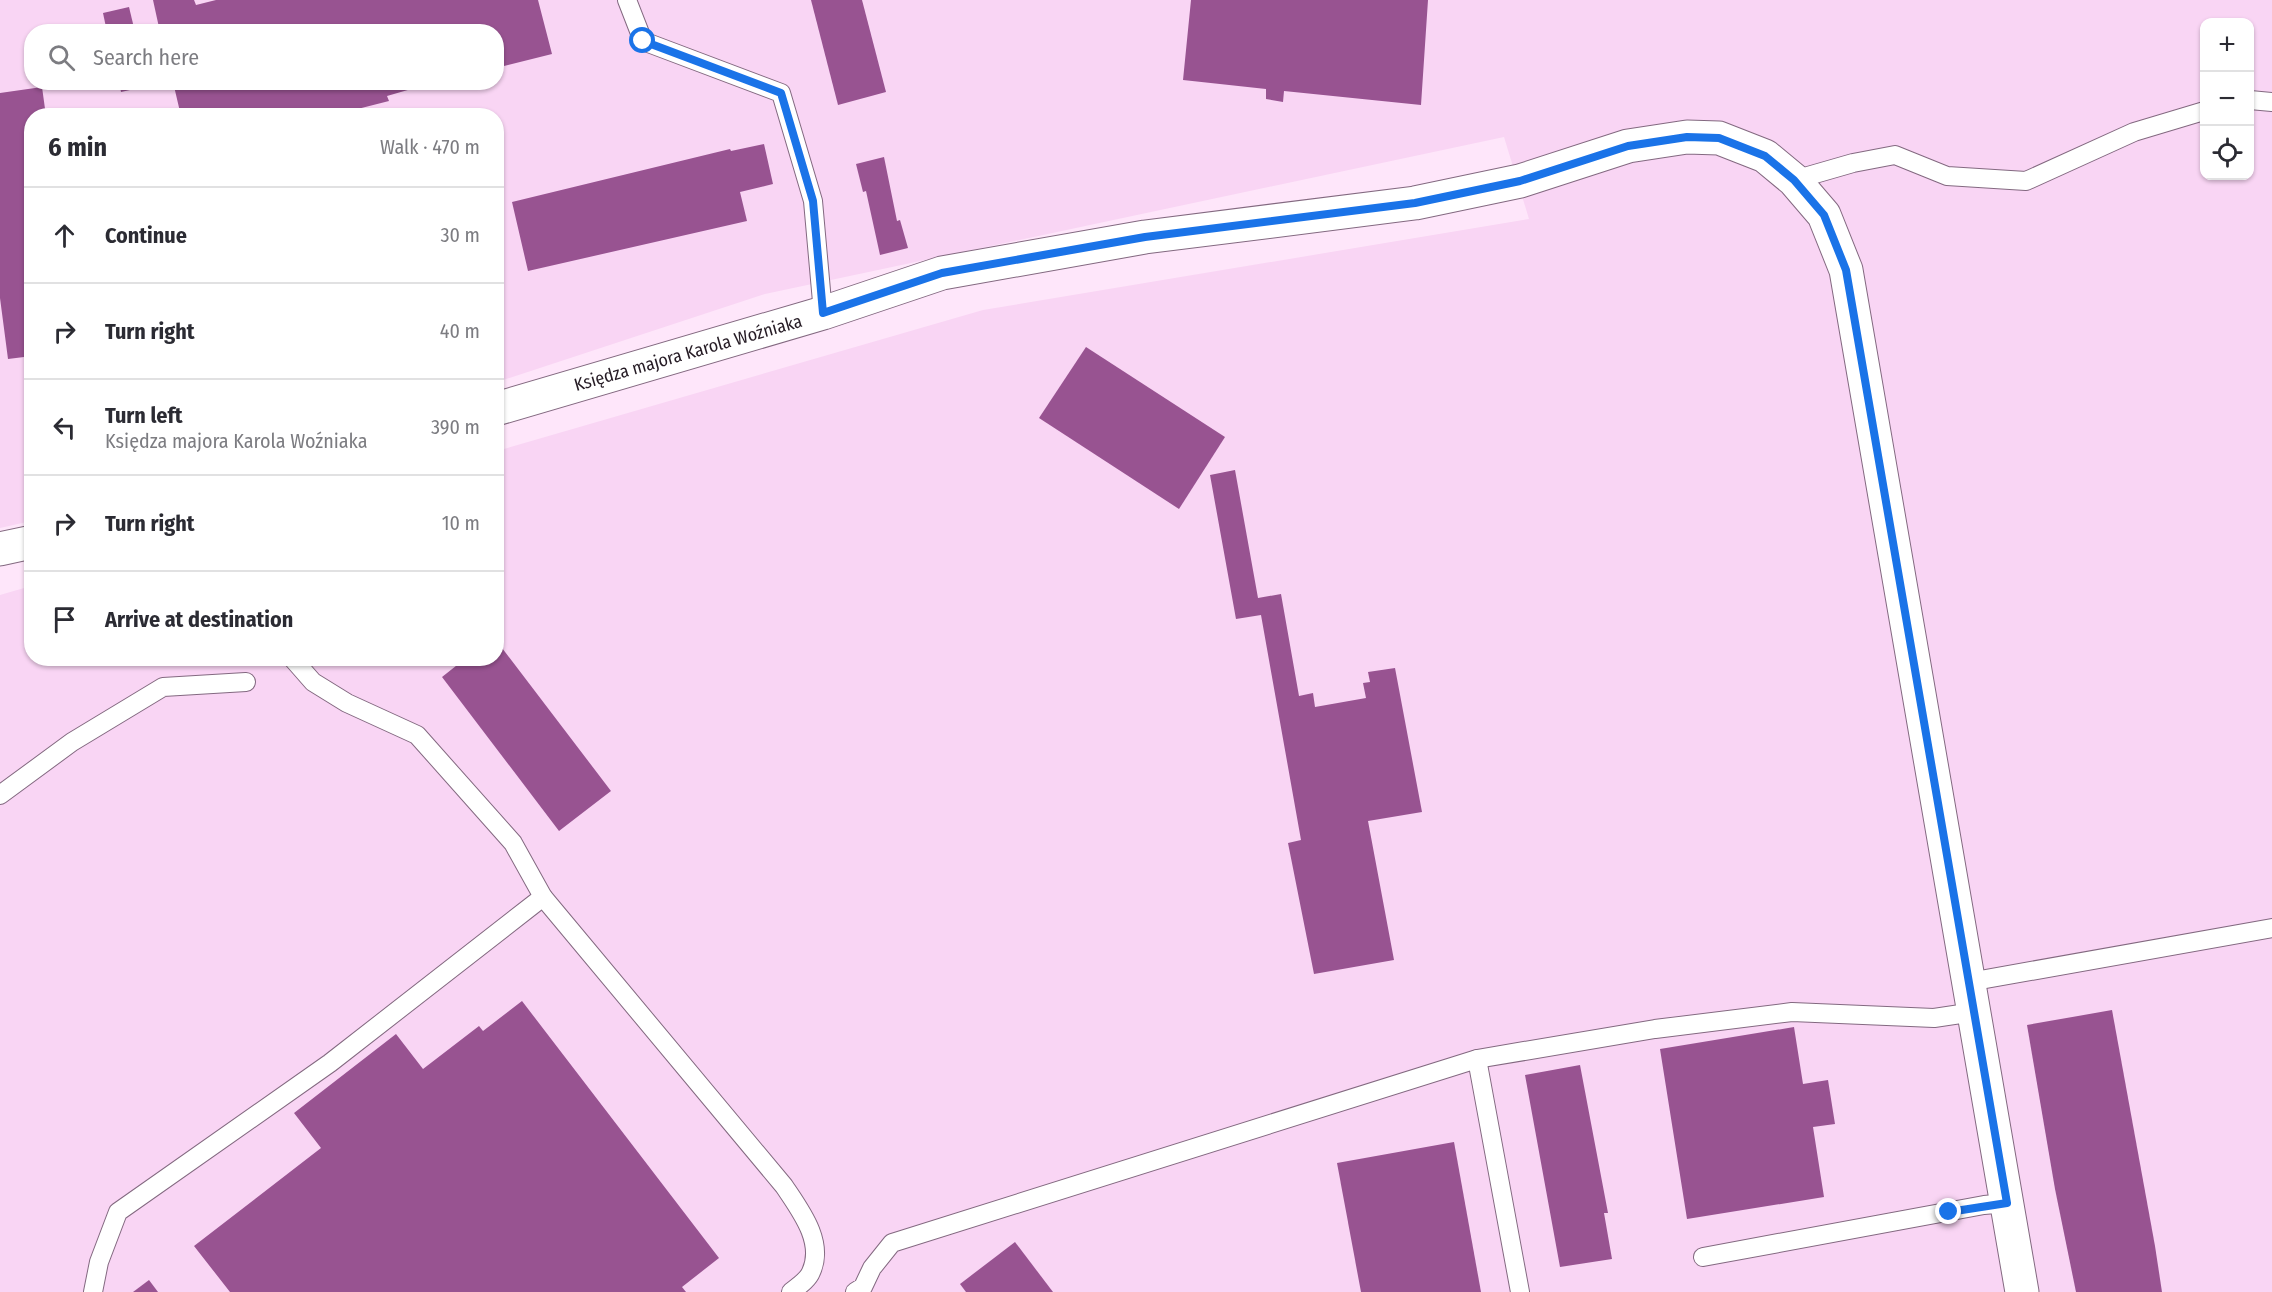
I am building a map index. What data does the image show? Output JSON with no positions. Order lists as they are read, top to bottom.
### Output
{
  "streets": {
    "street": ["Księdza majora Karola Woźniaka"]
  },
  "page": {
    "map_buttons": ["+", "−"],
    "search": "Search here",
    "heading": ["6 min", "Walk · 470 m"],
    "list": [
      ["Continue", "30 m"],
      ["Turn right", "40 m"],
      ["Turn left", "Księdza majora Karola Woźniaka", "390 m"],
      ["Turn right", "10 m"],
      "Arrive at destination"
    ]
  }
}
